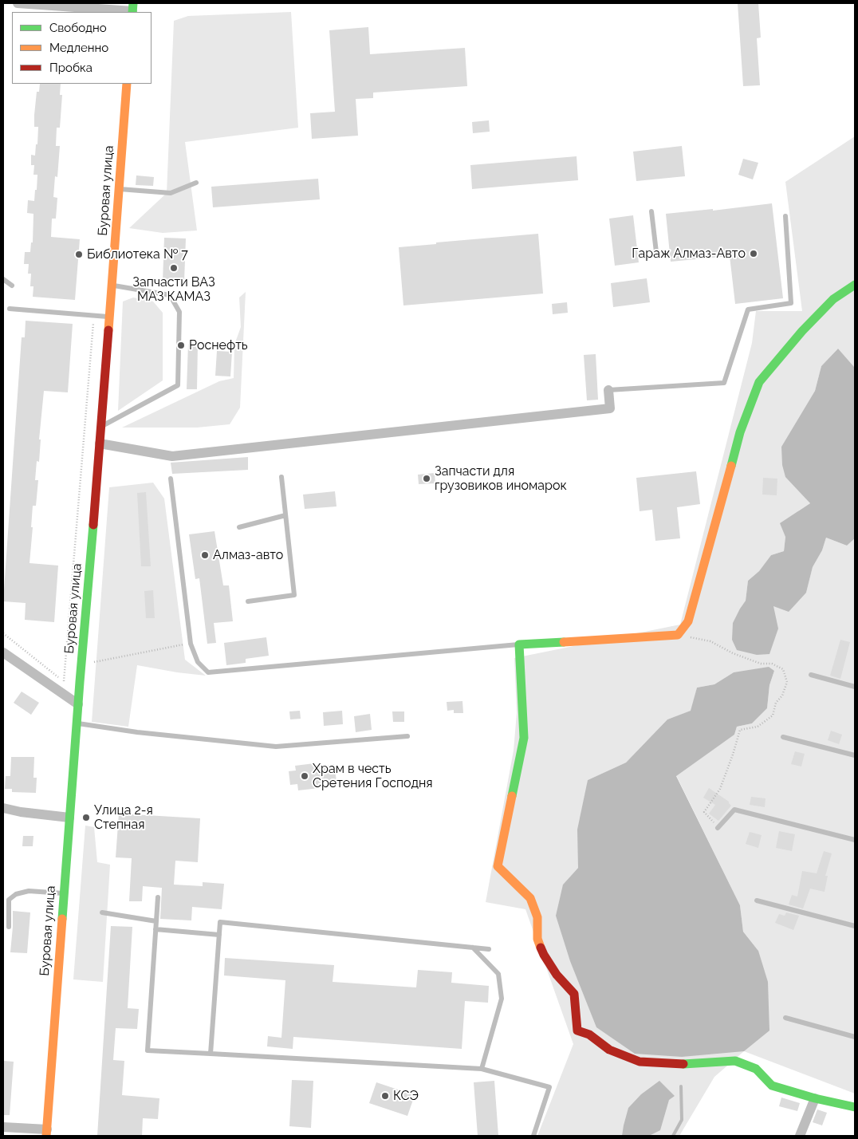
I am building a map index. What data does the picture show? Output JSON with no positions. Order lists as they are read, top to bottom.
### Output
{
  "streets": {
    "street": ["Буровая улица"]
  },
  "places": [
    "Гараж Алмаз-Авто",
    "Библиотека № 7",
    "Запчасти ВАЗ МАЗ КАМАЗ",
    "Роснефть",
    "Запчасти для грузовиков иномарок",
    "Алмаз-авто",
    "Храм в честь Сретения Господня",
    "Улица 2-я Степная",
    "КСЭ"
  ],
  "legend": ["Свободно", "Медленно", "Пробка"]
}
